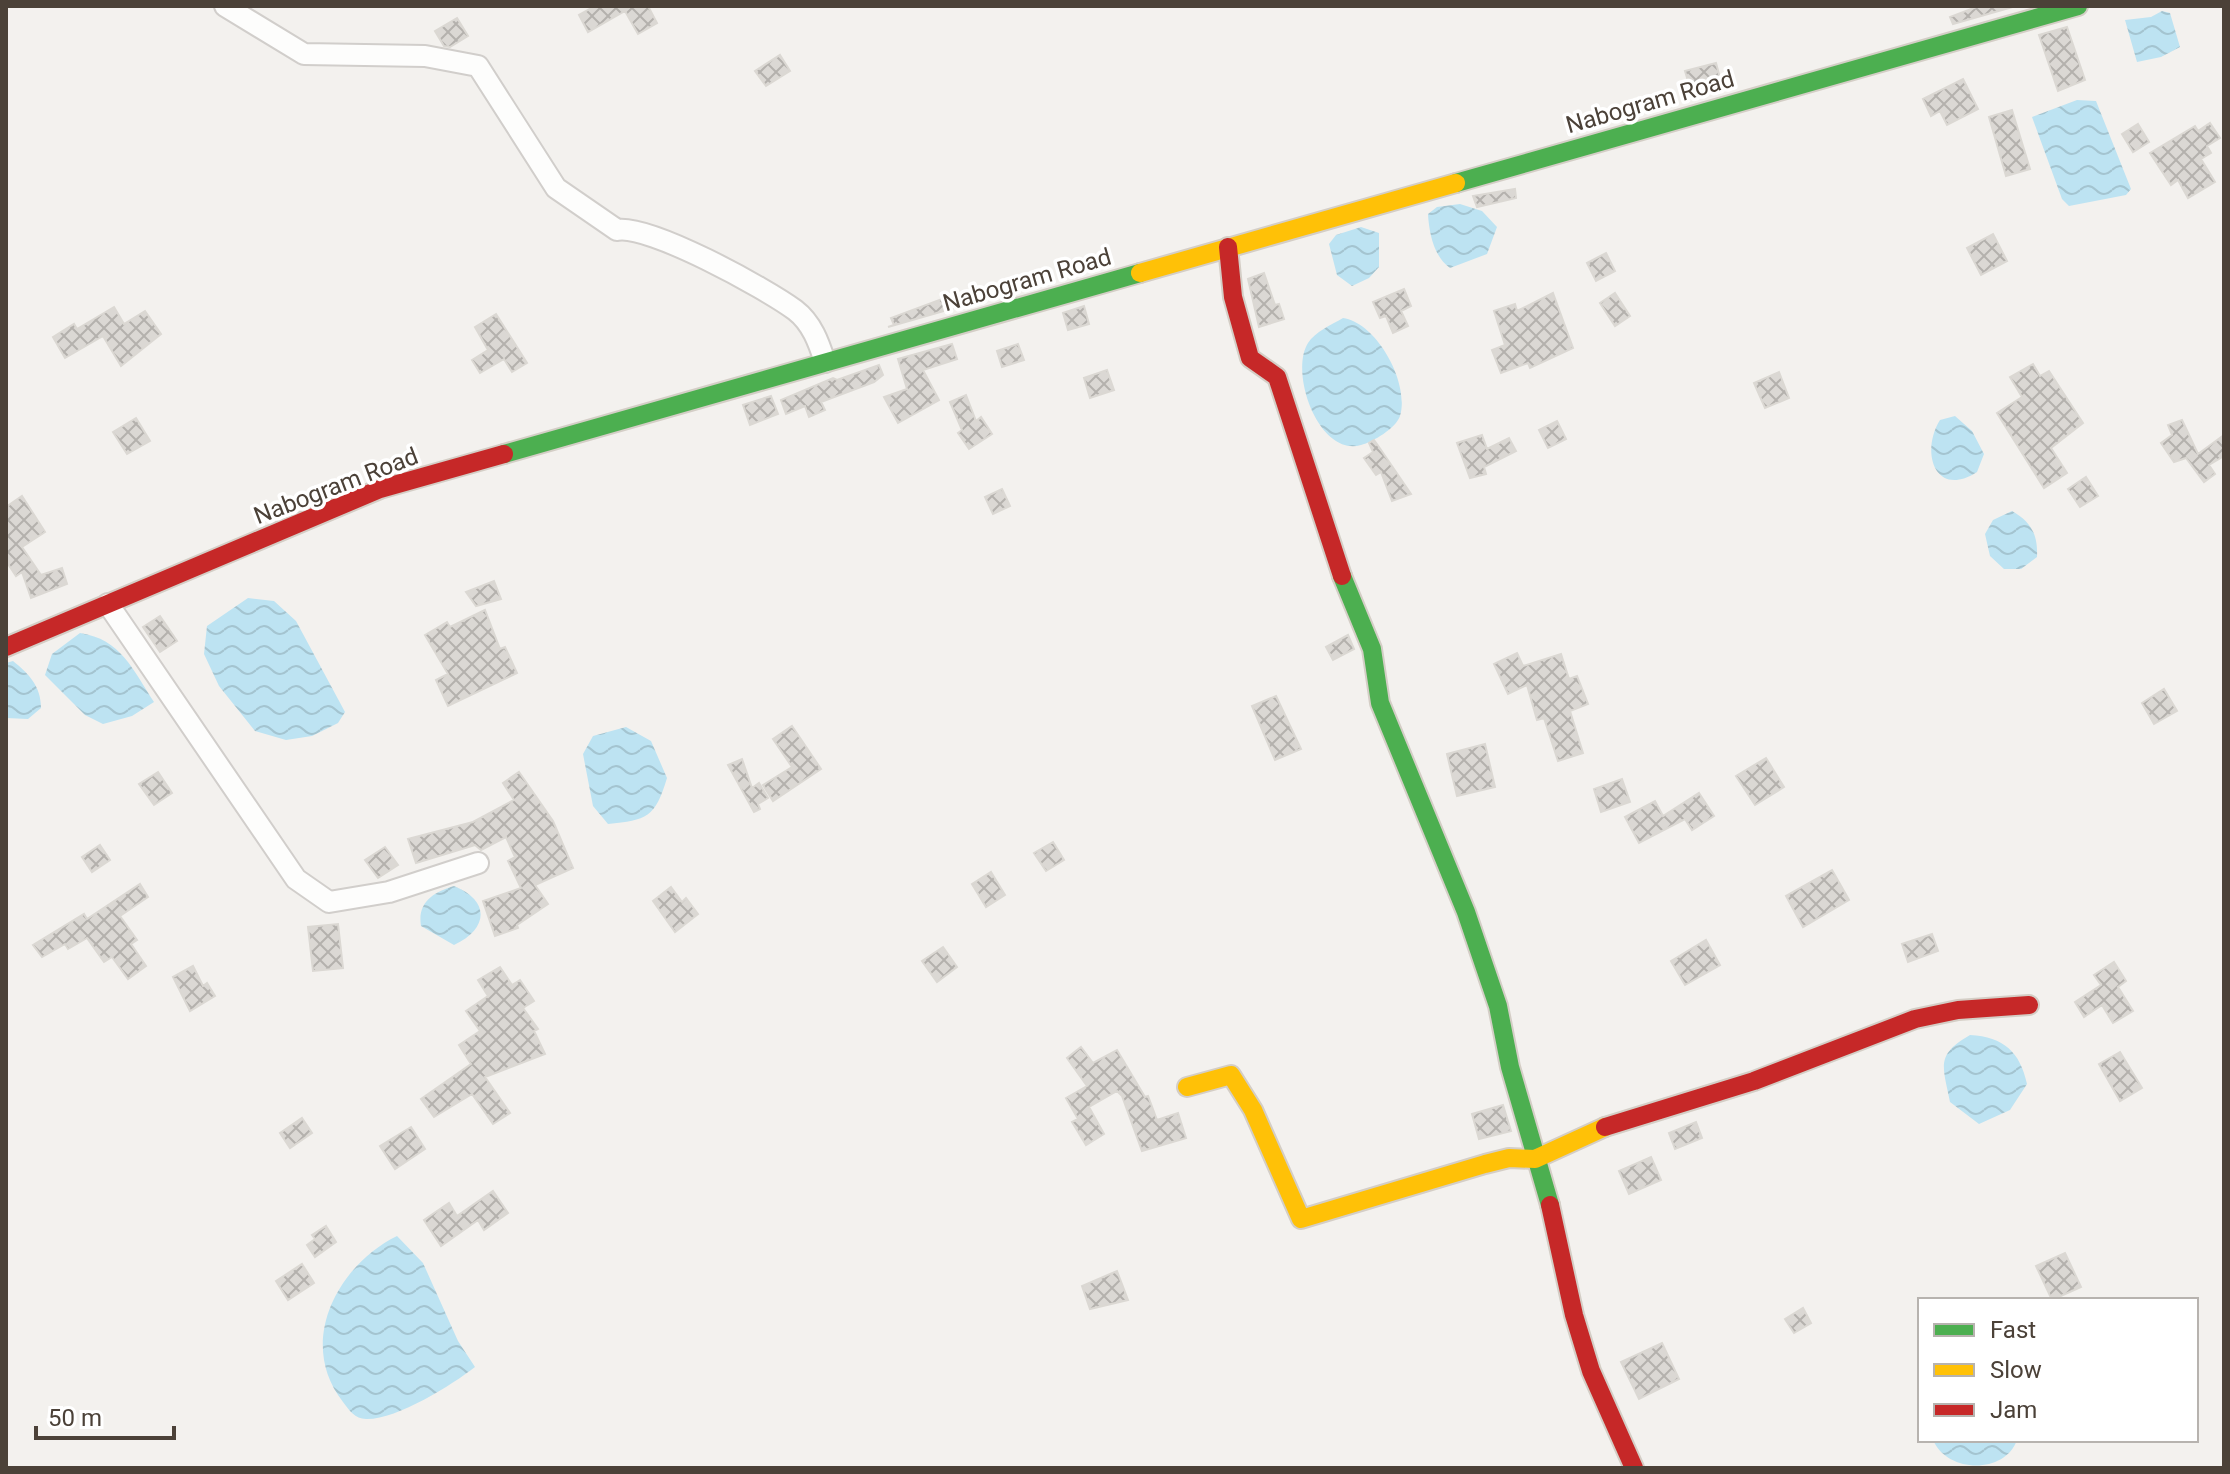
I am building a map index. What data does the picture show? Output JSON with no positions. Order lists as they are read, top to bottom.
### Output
{
  "streets": {
    "street": ["Nabogram Road"]
  },
  "legend": ["Fast", "Slow", "Jam"],
  "scale_bar": "50 m"
}
